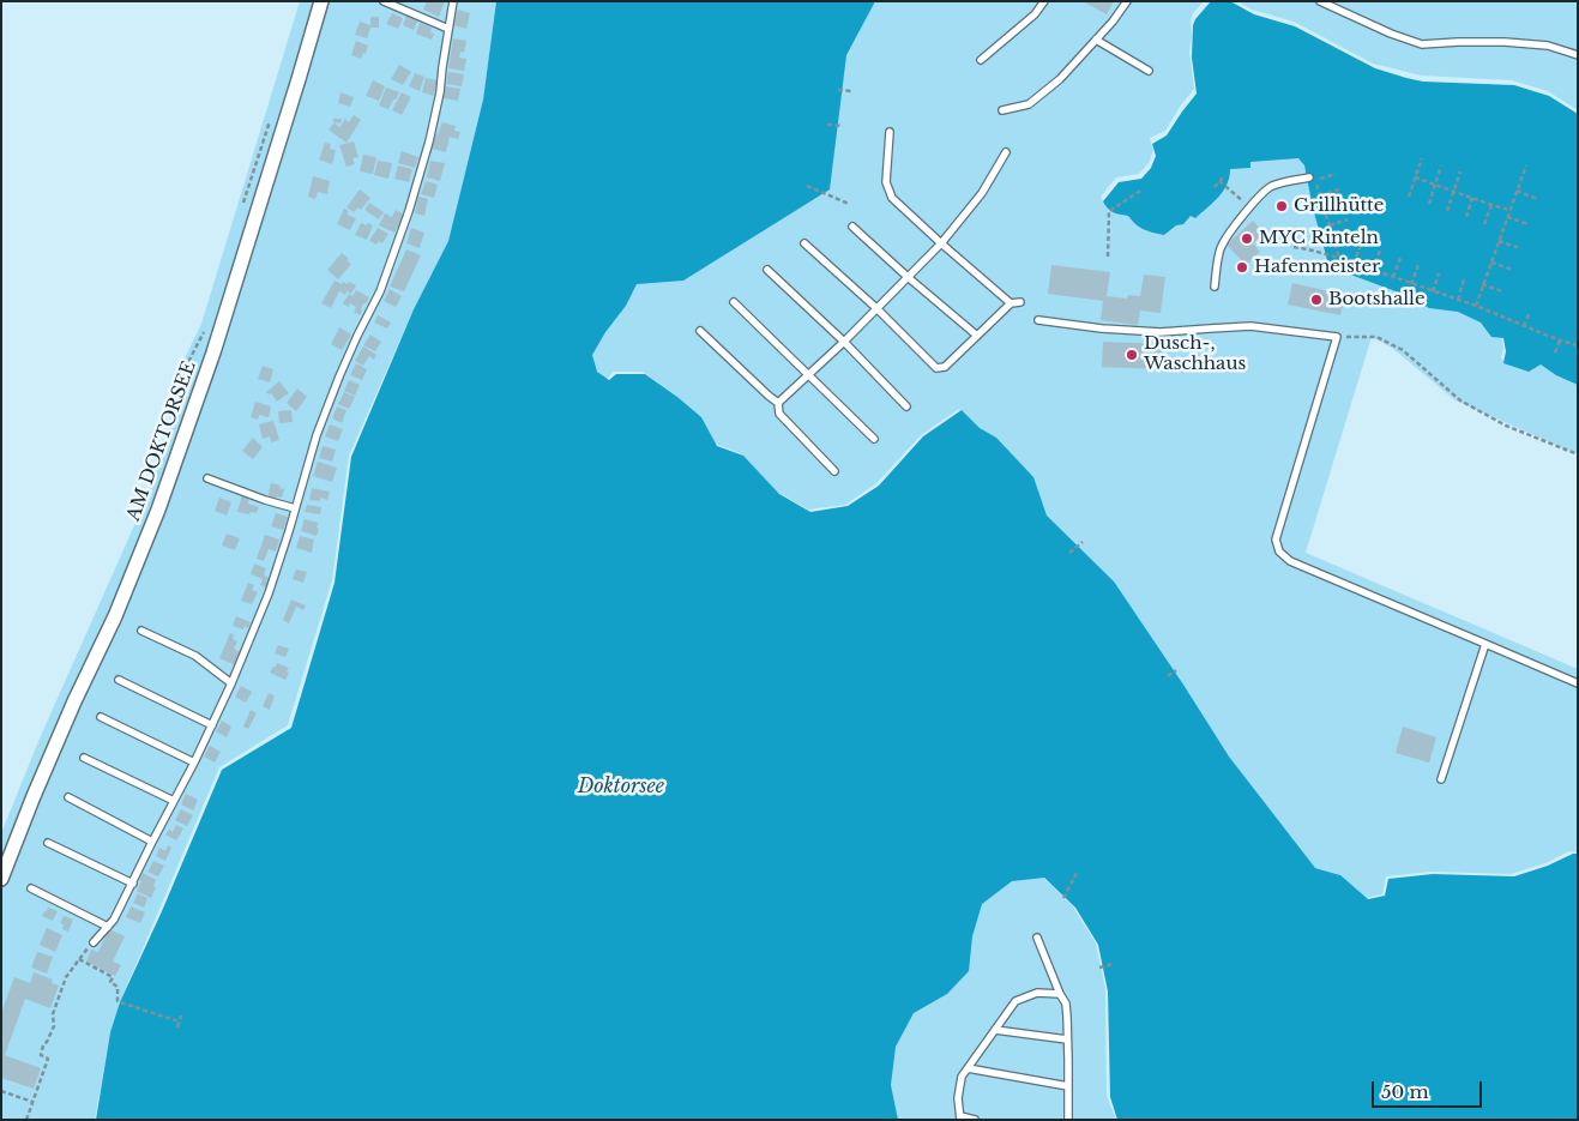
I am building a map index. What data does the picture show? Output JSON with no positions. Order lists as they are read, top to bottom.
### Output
{
  "streets": {
    "street": ["AM DOKTORSEE"]
  },
  "water": ["Doktorsee"],
  "places": [
    "Grillhütte",
    "MYC Rinteln",
    "Hafenmeister",
    "Bootshalle",
    "Dusch-, Waschhaus"
  ],
  "scale_bar": "50 m"
}
